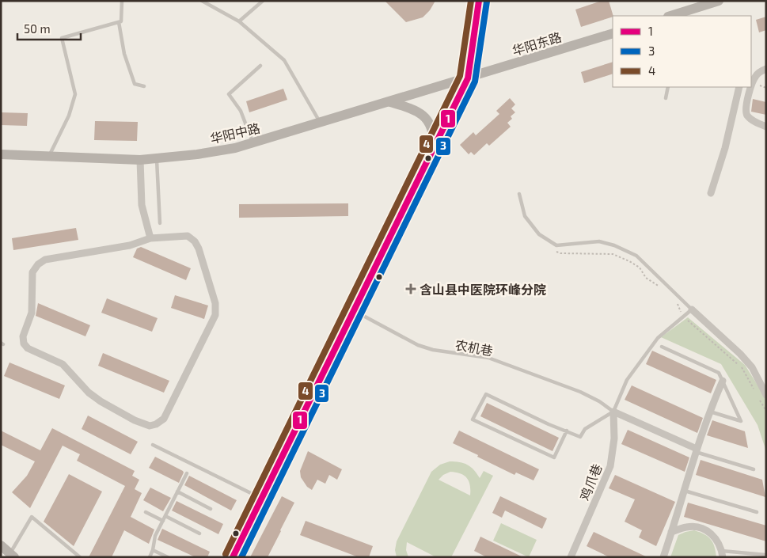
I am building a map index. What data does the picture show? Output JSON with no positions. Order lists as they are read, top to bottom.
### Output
{
  "streets": {
    "main road": ["华阳东路", "华阳中路"],
    "street": ["鸡爪巷"],
    "lane": ["农机巷"]
  },
  "crossings": [
    ["华阳东路", "华阳中路"],
    ["农机巷", "鸡爪巷"]
  ],
  "places": {
    "health": ["含山县中医院环峰分院"]
  },
  "lines": ["transit line 1", "transit line 4", "transit line 3"],
  "legend": ["1", "3", "4"],
  "scale_bar": "50 m"
}
